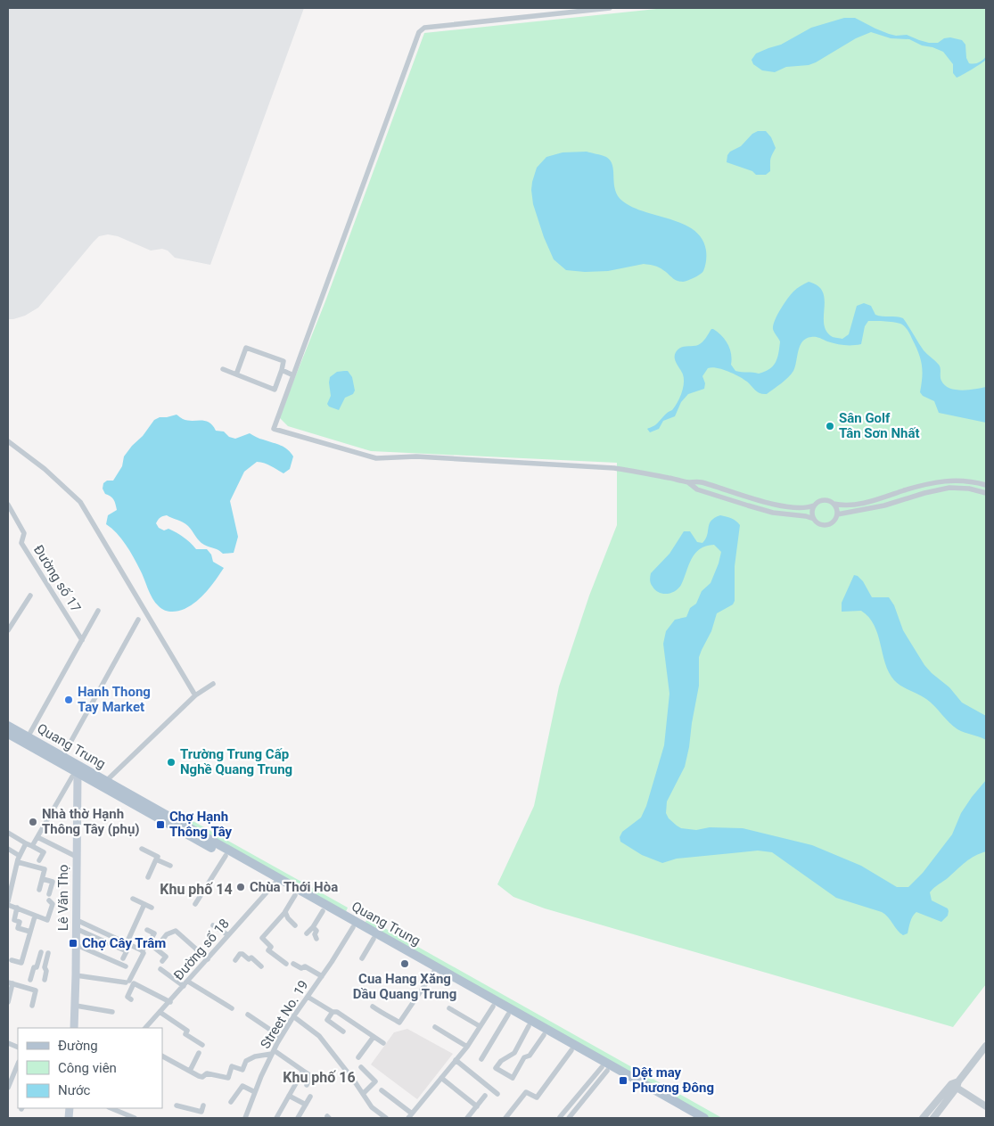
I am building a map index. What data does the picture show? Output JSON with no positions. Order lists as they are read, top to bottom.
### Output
{
  "streets": {
    "main road": ["Quang Trung", "Lê Văn Thọ"],
    "street": ["Đường số 17", "Đường số 18", "Street No. 19"]
  },
  "crossings": [
    ["Quang Trung", "Lê Văn Thọ"],
    ["Quang Trung", "Đường số 18"],
    ["Quang Trung", "Street No. 19"]
  ],
  "districts": ["Khu phố 14", "Khu phố 16"],
  "places": {
    "other": [
      "Sân Golf Tân Sơn Nhất",
      "Hanh Thong Tay Market",
      "Trường Trung Cấp Nghề Quang Trung",
      "Nhà thờ Hạnh Thông Tây (phụ)",
      "Chùa Thới Hòa",
      "Cua Hang Xăng Dầu Quang Trung"
    ],
    "transit": ["Chợ Hạnh Thông Tây", "Chợ Cây Trâm", "Dệt may Phương Đông"]
  },
  "legend": ["Đường", "Công viên", "Nước"]
}
